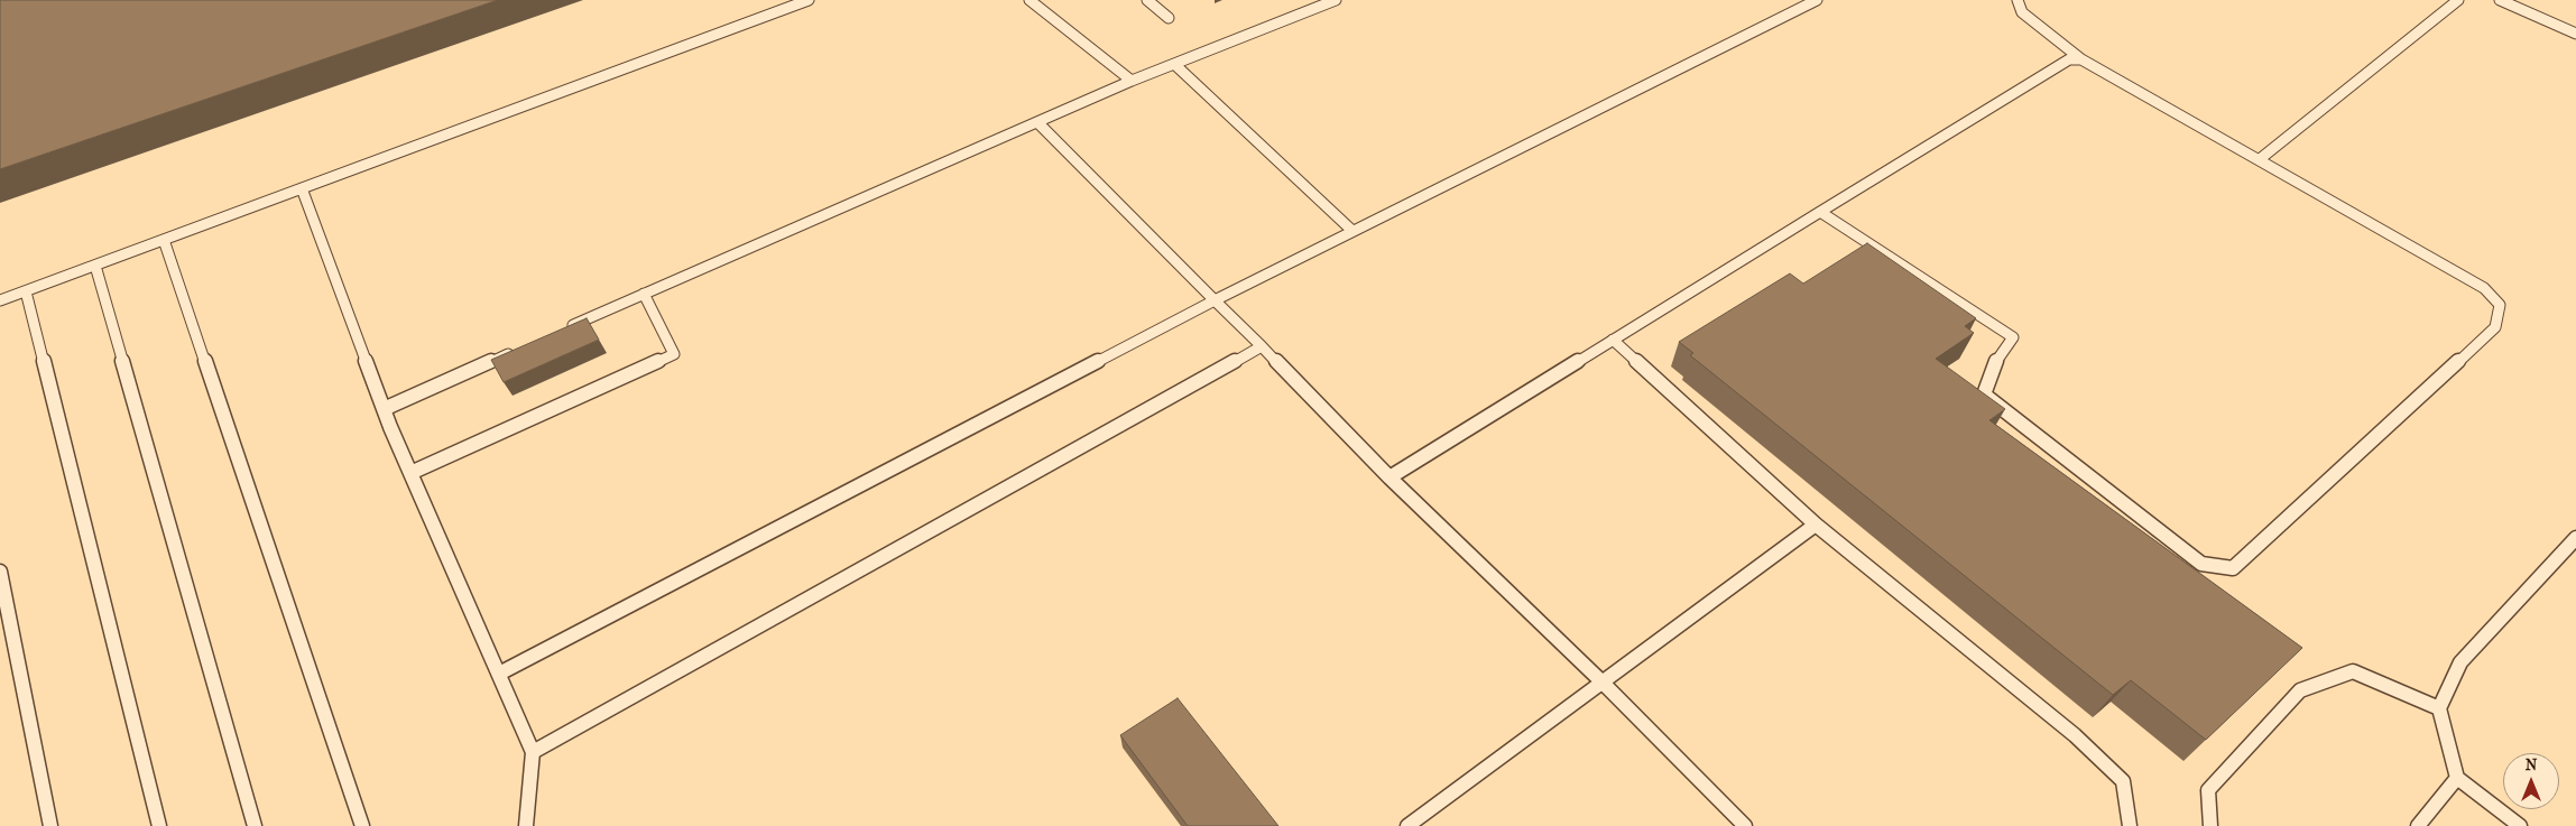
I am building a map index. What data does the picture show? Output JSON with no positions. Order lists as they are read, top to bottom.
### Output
{
  "north": "top"
}
